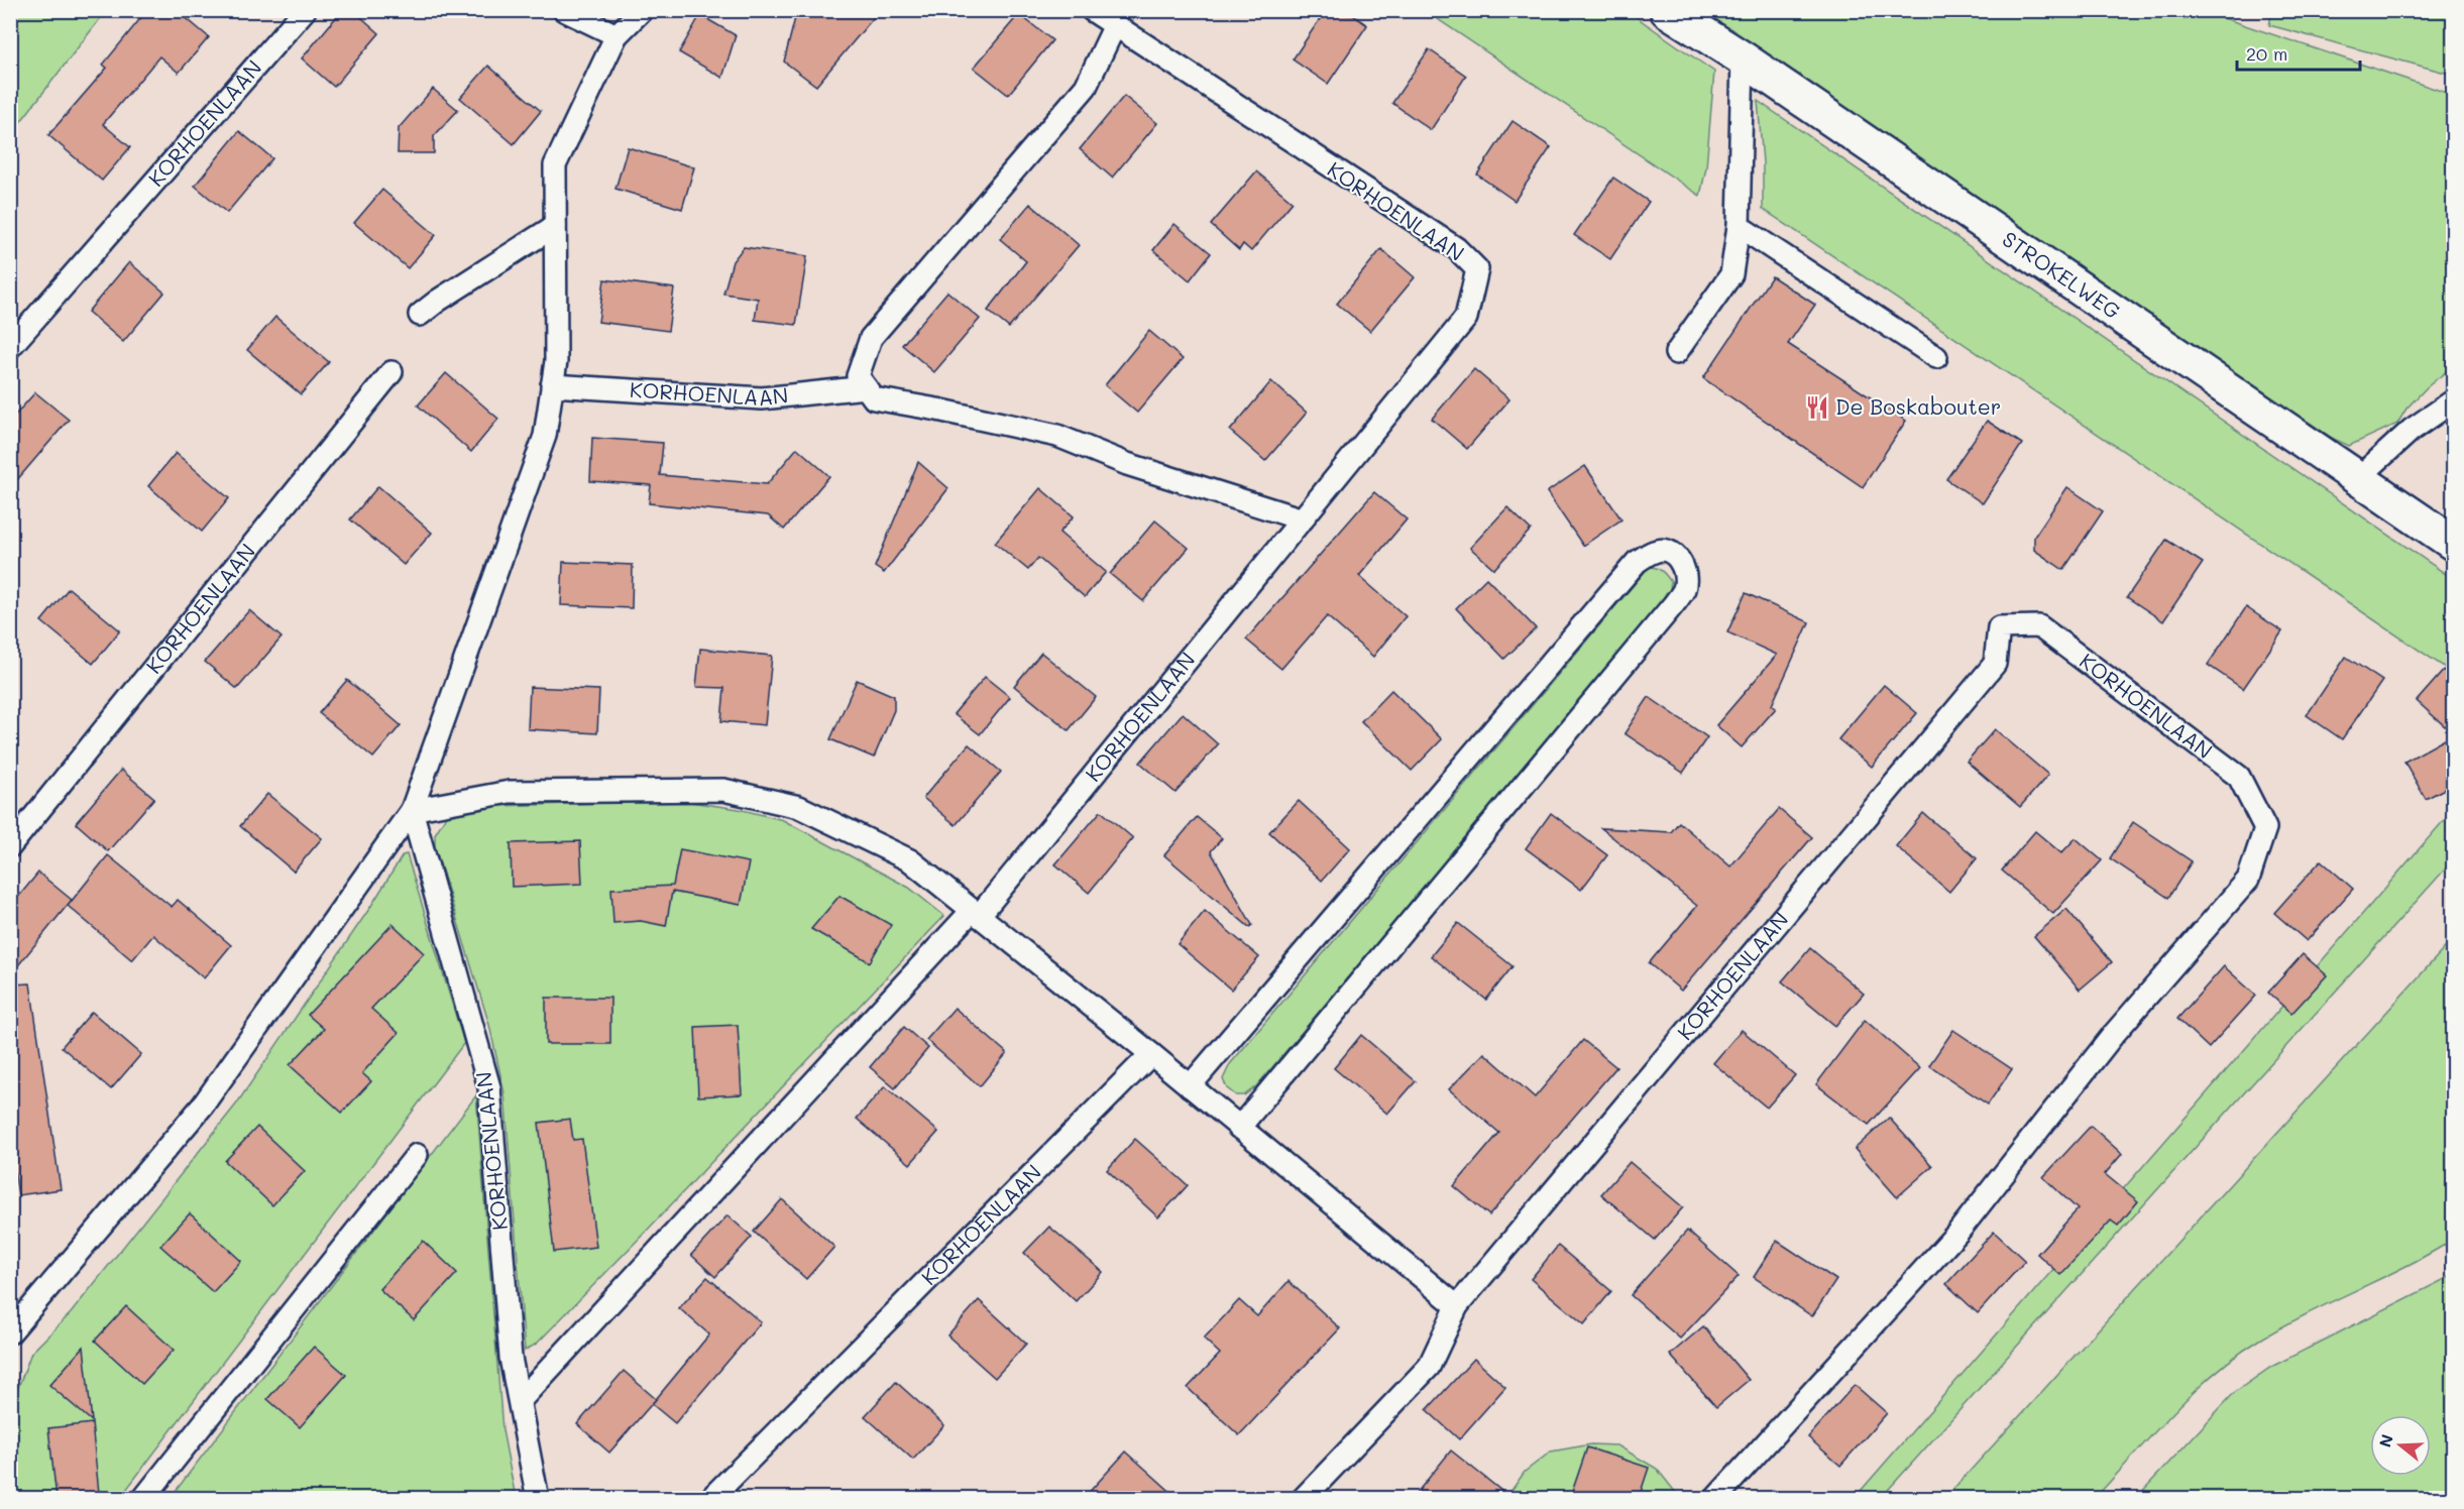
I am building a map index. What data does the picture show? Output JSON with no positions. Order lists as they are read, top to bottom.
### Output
{
  "streets": {
    "street": ["STROKELWEG"],
    "lane": ["KORHOENLAAN"]
  },
  "places": {
    "restaurant": ["De Boskabouter"]
  },
  "scale_bar": "20 m",
  "north": "left"
}
